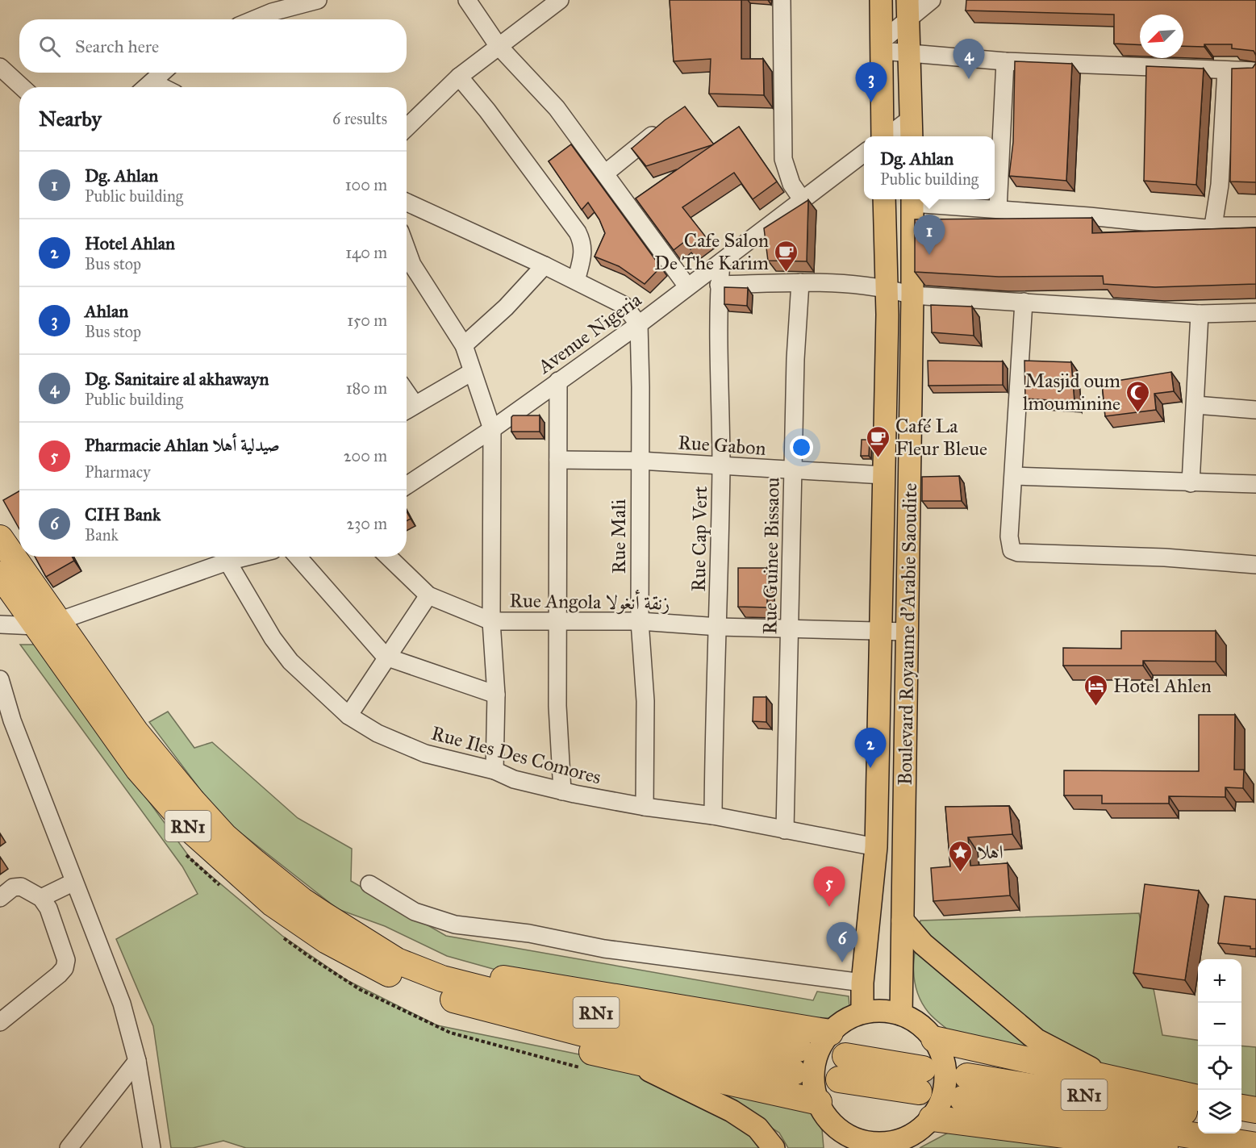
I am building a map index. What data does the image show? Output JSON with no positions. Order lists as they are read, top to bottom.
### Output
{
  "streets": {
    "highway": ["RN1"],
    "main road": ["Boulevard Royaume d'Arabie Saoudite"],
    "street": [
      "Avenue Nigeria",
      "Rue Gabon",
      "Rue Mali",
      "Rue Cap Vert",
      "Rue Guinee Bissaou",
      "Rue Angola زنقة أنغولا",
      "Rue Iles Des Comores"
    ]
  },
  "crossings": [
    ["Avenue Nigeria", "Rue Mali"],
    ["Avenue Nigeria", "Rue Cap Vert"],
    ["Rue Gabon", "Rue Mali"],
    ["Rue Gabon", "Rue Cap Vert"],
    ["Rue Gabon", "Rue Guinee Bissaou"],
    ["Rue Gabon", "Boulevard Royaume d'Arabie Saoudite"],
    ["Rue Mali", "Rue Angola زنقة أنغولا"],
    ["Rue Mali", "Rue Iles Des Comores"],
    ["Rue Cap Vert", "Rue Angola زنقة أنغولا"],
    ["Rue Cap Vert", "Rue Iles Des Comores"],
    ["Rue Guinee Bissaou", "Rue Angola زنقة أنغولا"],
    ["Rue Guinee Bissaou", "Rue Iles Des Comores"],
    ["Rue Angola زنقة أنغولا", "Boulevard Royaume d'Arabie Saoudite"],
    ["Boulevard Royaume d'Arabie Saoudite", "Rue Iles Des Comores"]
  ],
  "places": {
    "cafe": ["Cafe Salon De The Karim", "Café La Fleur Bleue"],
    "mosque": ["Masjid oum lmouminine"],
    "hotel": ["Hotel Ahlen"],
    "place": ["اهلا"]
  },
  "north": "bottom left",
  "page": {
    "search": "Search here",
    "pins": [
      "4",
      "3",
      "1",
      "2",
      "5",
      "6"
    ],
    "heading": ["Nearby", "6 results"],
    "popup": ["Dg. Ahlan", "Public building"],
    "list": [
      {
        "mark": "1",
        "name": "Dg. Ahlan",
        "note": "Public building",
        "value": "100 m"
      },
      {
        "mark": "2",
        "name": "Hotel Ahlan",
        "note": "Bus stop",
        "value": "140 m"
      },
      {
        "mark": "3",
        "name": "Ahlan",
        "note": "Bus stop",
        "value": "150 m"
      },
      {
        "mark": "4",
        "name": "Dg. Sanitaire al akhawayn",
        "note": "Public building",
        "value": "180 m"
      },
      {
        "mark": "5",
        "name": "Pharmacie Ahlan صيدلية أهلا",
        "note": "Pharmacy",
        "value": "200 m"
      },
      {
        "mark": "6",
        "name": "CIH Bank",
        "note": "Bank",
        "value": "230 m"
      }
    ],
    "map_buttons": ["+", "−"]
  }
}
